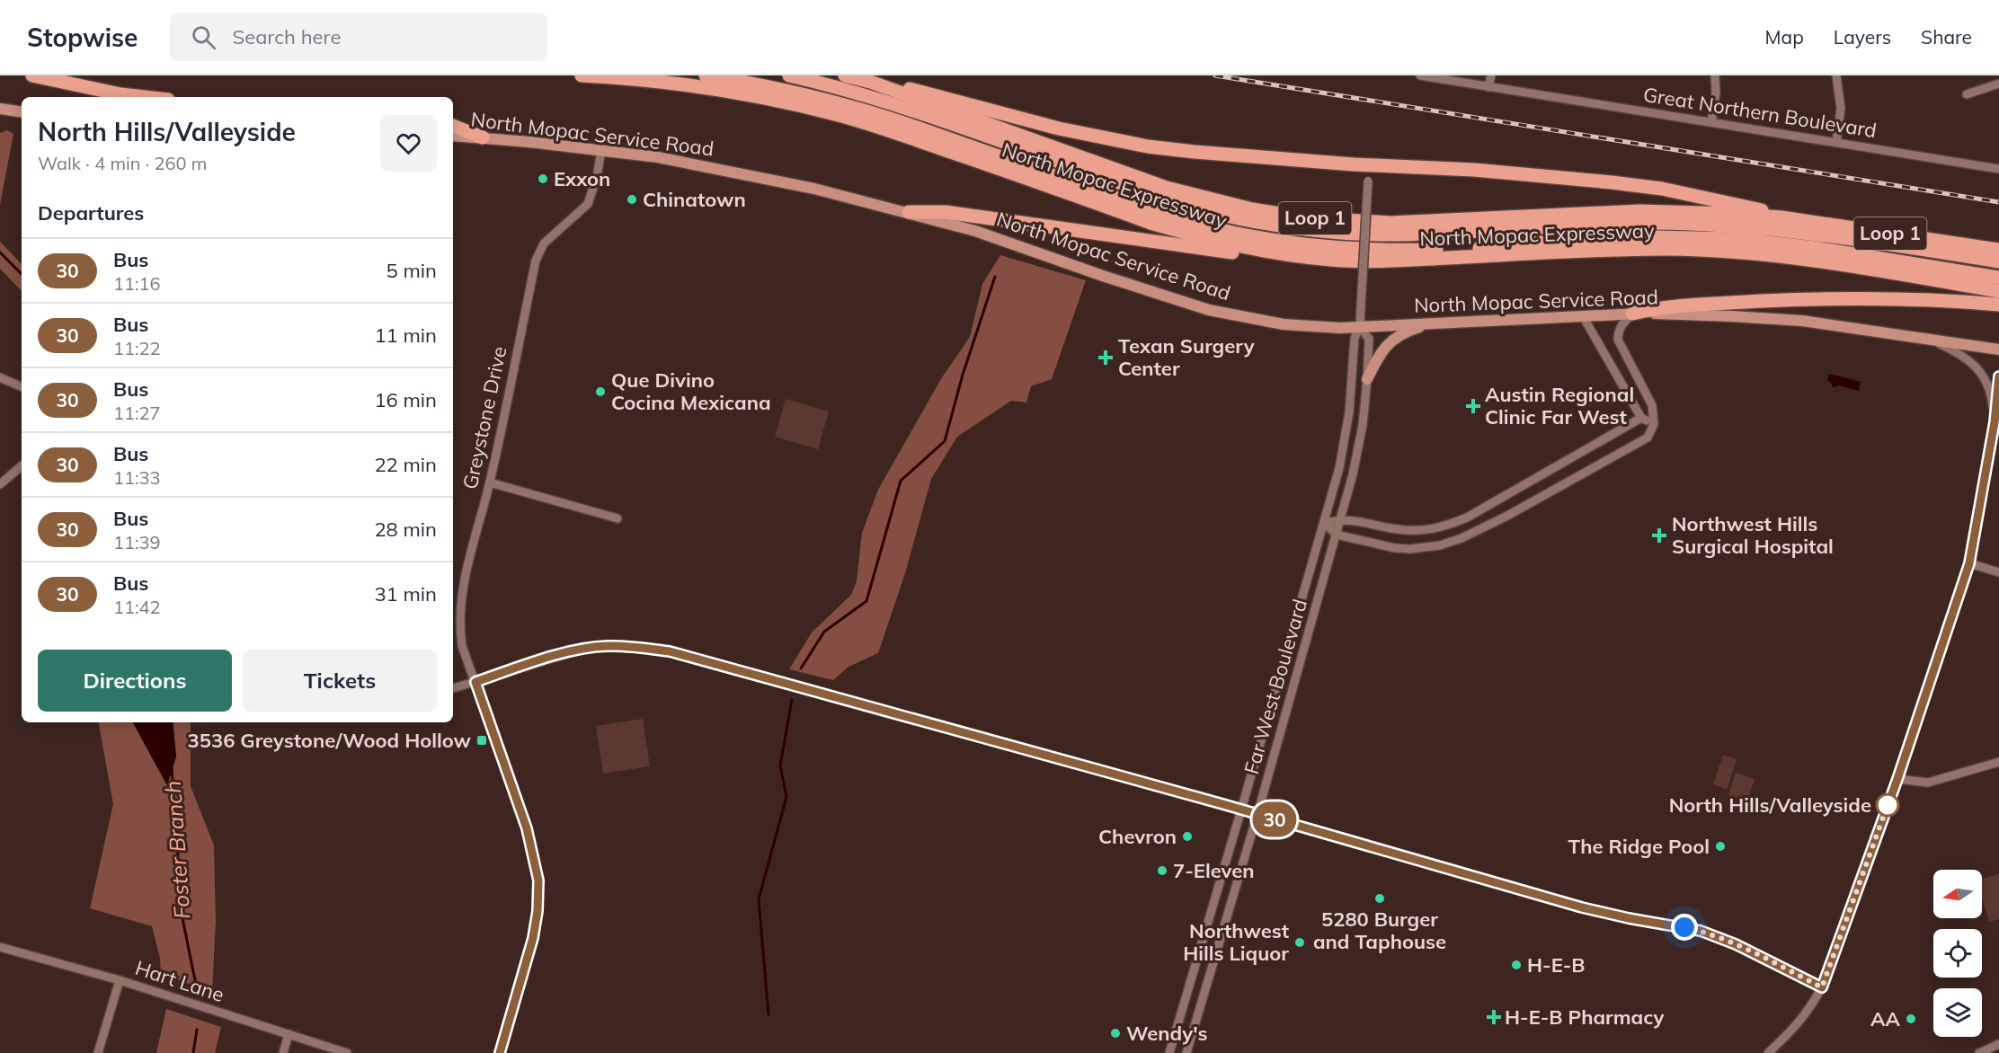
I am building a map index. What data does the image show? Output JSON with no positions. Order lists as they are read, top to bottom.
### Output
{
  "streets": {
    "highway": ["North Mopac Expressway", "Loop 1"],
    "main road": ["North Mopac Service Road"],
    "street": [
      "Great Northern Boulevard",
      "Greystone Drive",
      "Far West Boulevard",
      "Hart Lane"
    ]
  },
  "crossings": [
    ["North Mopac Service Road", "Greystone Drive"],
    ["North Mopac Service Road", "Far West Boulevard"]
  ],
  "water": ["Foster Branch"],
  "places": {
    "other": [
      "Exxon",
      "Chinatown",
      "Que Divino Cocina Mexicana",
      "North Hills/Valleyside",
      "Chevron",
      "The Ridge Pool",
      "7-Eleven",
      "5280 Burger and Taphouse",
      "Northwest Hills Liquor",
      "H-E-B",
      "AA",
      "Wendy's"
    ],
    "health": [
      "Texan Surgery Center",
      "Austin Regional Clinic Far West",
      "Northwest Hills Surgical Hospital",
      "H-E-B Pharmacy"
    ],
    "transit": ["3536 Greystone/Wood Hollow"]
  },
  "lines": ["bus line 30"],
  "north": "left",
  "page": {
    "header": "Stopwise",
    "search": "Search here",
    "nav": ["Map", "Layers", "Share"],
    "on_map": "30",
    "heading": [
      ["North Hills/Valleyside", "Walk · 4 min · 260 m"],
      "Departures"
    ],
    "list": [
      {
        "mark": "30",
        "name": "Bus",
        "note": "11:16",
        "value": "5 min"
      },
      {
        "mark": "30",
        "name": "Bus",
        "note": "11:22",
        "value": "11 min"
      },
      {
        "mark": "30",
        "name": "Bus",
        "note": "11:27",
        "value": "16 min"
      },
      {
        "mark": "30",
        "name": "Bus",
        "note": "11:33",
        "value": "22 min"
      },
      {
        "mark": "30",
        "name": "Bus",
        "note": "11:39",
        "value": "28 min"
      },
      {
        "mark": "30",
        "name": "Bus",
        "note": "11:42",
        "value": "31 min"
      }
    ],
    "buttons": ["Directions", "Tickets"]
  }
}
